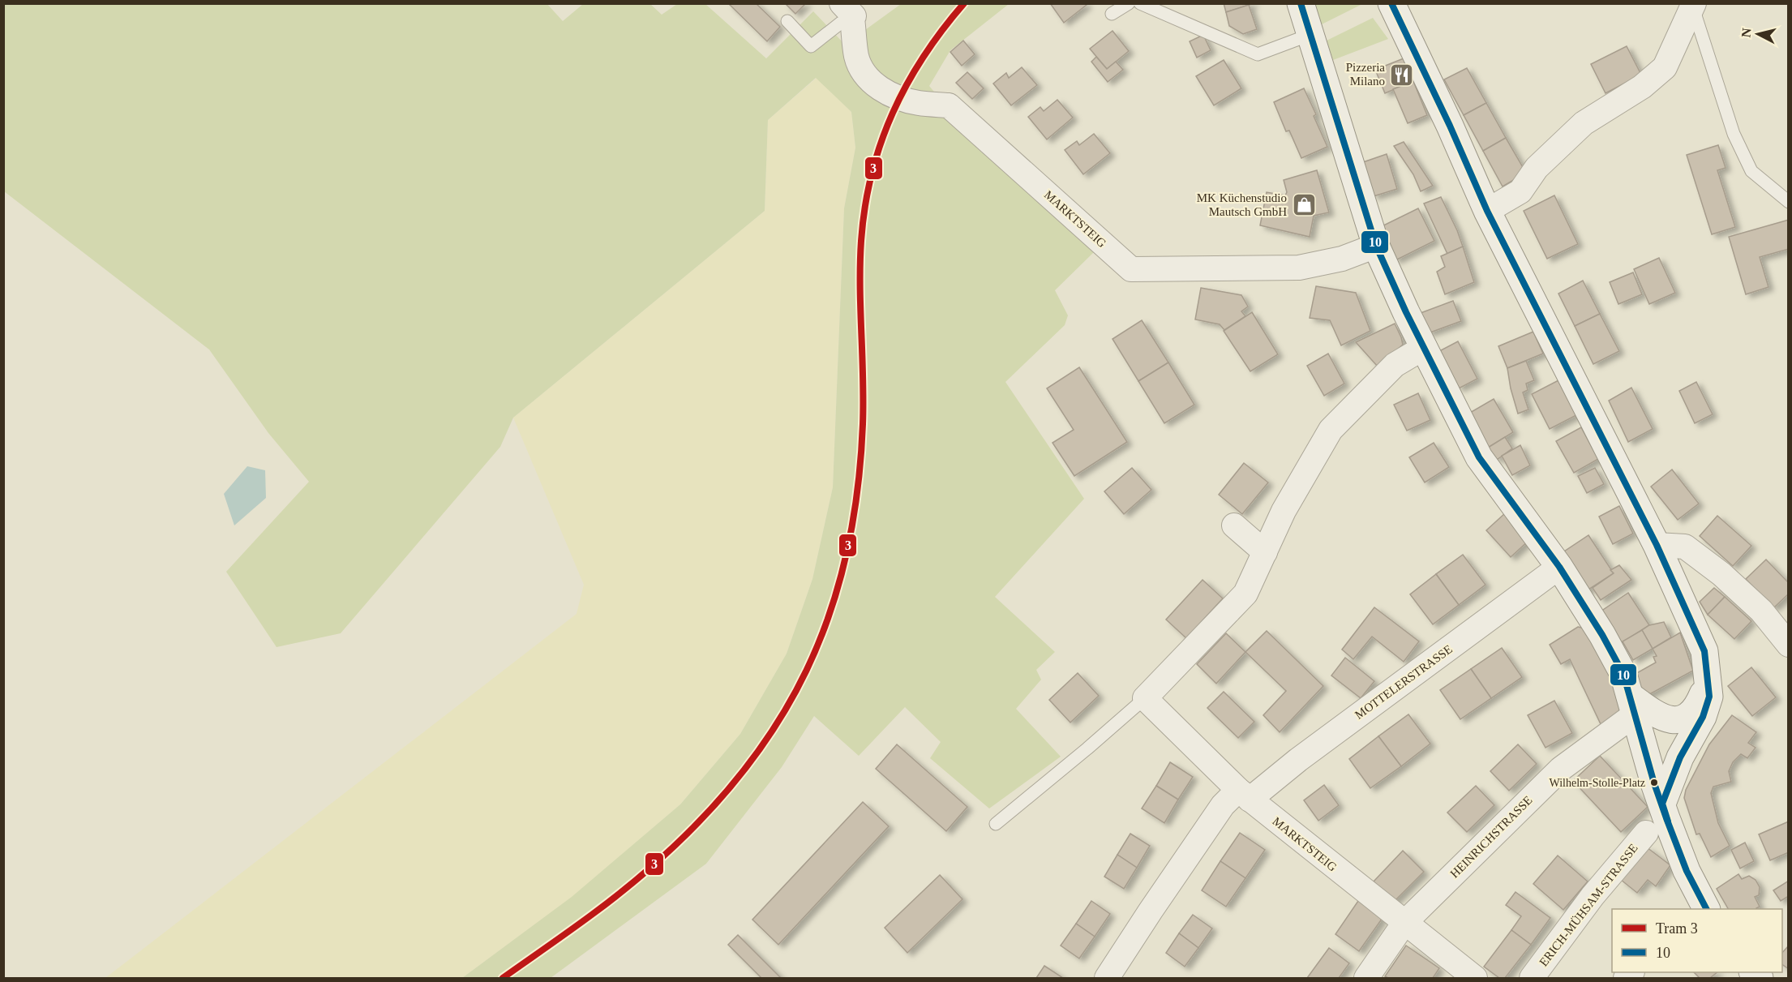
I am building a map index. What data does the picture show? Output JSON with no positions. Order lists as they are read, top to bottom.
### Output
{
  "streets": {
    "street": [
      "MARKTSTEIG",
      "MOTTELERSTRASSE",
      "HEINRICHSTRASSE",
      "ERICH-MÜHSAM-STRASSE"
    ]
  },
  "crossings": [
    ["MARKTSTEIG", "MOTTELERSTRASSE"],
    ["MARKTSTEIG", "HEINRICHSTRASSE"]
  ],
  "places": {
    "restaurant": ["Pizzeria Milano"],
    "shop": ["MK Küchenstudio Mautsch GmbH"],
    "other": ["Wilhelm-Stolle-Platz"]
  },
  "lines": ["tram line 3", "transit line 10"],
  "legend": ["Tram 3", "10"],
  "north": "left"
}
